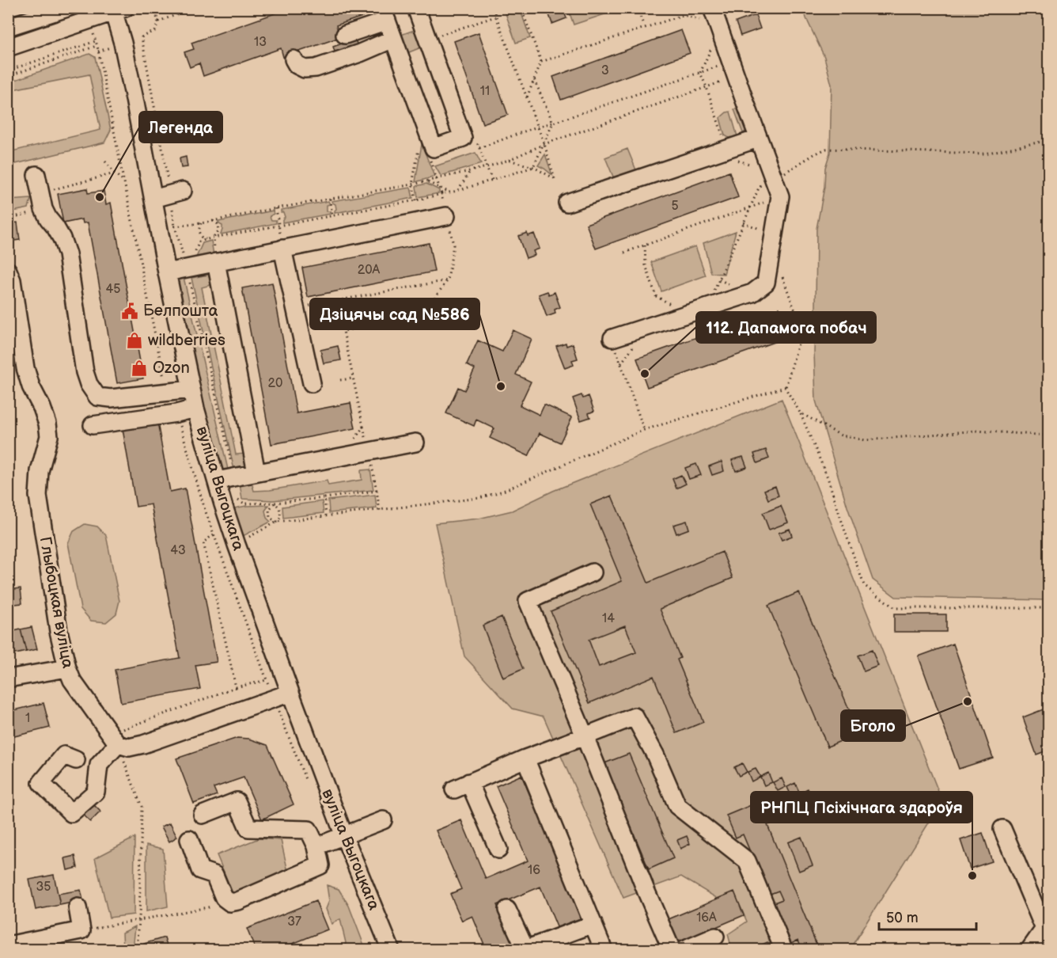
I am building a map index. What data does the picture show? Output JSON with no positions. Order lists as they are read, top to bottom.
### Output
{
  "streets": {
    "street": ["вуліца Выгоцкага", "Глыбоцкая вуліца"]
  },
  "places": {
    "other": [
      "Легенда",
      "112. Дапамога побач",
      "Дзіцячы сад №586",
      "Бголо",
      "РНПЦ Псіхічнага здароўя"
    ],
    "public building": ["Белпошта"],
    "shop": ["wildberries", "Ozon"]
  },
  "house_numbers": [
    "13",
    "3",
    "11",
    "5",
    "20А",
    "45",
    "20",
    "43",
    "14",
    "1",
    "16",
    "35",
    "16А",
    "37"
  ],
  "scale_bar": "50 m"
}
